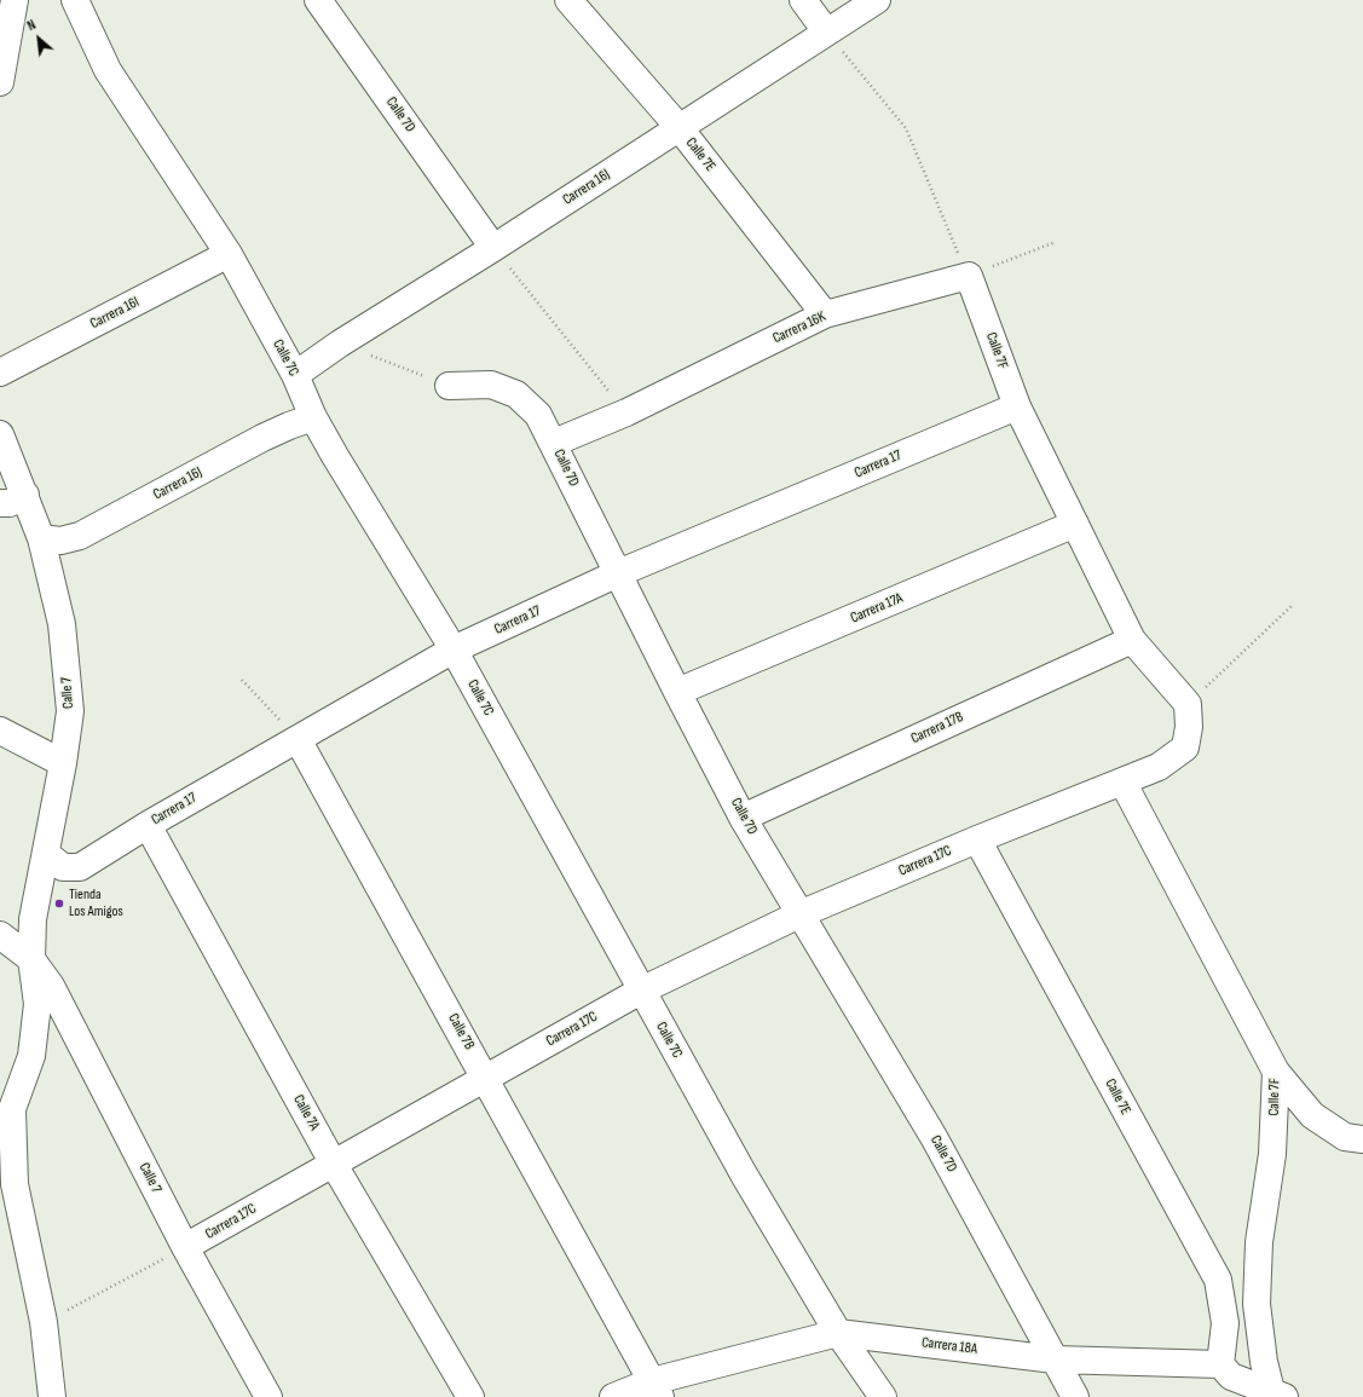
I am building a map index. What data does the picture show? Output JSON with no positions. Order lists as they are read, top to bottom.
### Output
{
  "streets": {
    "street": [
      "Calle 7D",
      "Calle 7E",
      "Carrera 16J",
      "Carrera 16I",
      "Carrera 16K",
      "Calle 7F",
      "Calle 7C",
      "Carrera 17",
      "Carrera 17A",
      "Calle 7",
      "Carrera 17B",
      "Carrera 17C",
      "Calle 7B",
      "Calle 7A",
      "Carrera 18A"
    ]
  },
  "crossings": [
    ["Calle 7D", "Carrera 16J"],
    ["Calle 7D", "Carrera 16K"],
    ["Calle 7D", "Carrera 17"],
    ["Calle 7D", "Carrera 17A"],
    ["Calle 7D", "Carrera 17B"],
    ["Calle 7D", "Carrera 17C"],
    ["Calle 7D", "Carrera 18A"],
    ["Calle 7E", "Carrera 16J"],
    ["Calle 7E", "Carrera 16K"],
    ["Calle 7E", "Carrera 17C"],
    ["Calle 7E", "Carrera 18A"],
    ["Carrera 16J", "Calle 7C"],
    ["Carrera 16J", "Calle 7"],
    ["Carrera 16I", "Calle 7C"],
    ["Carrera 16K", "Calle 7F"],
    ["Calle 7F", "Carrera 17"],
    ["Calle 7F", "Carrera 17A"],
    ["Calle 7F", "Carrera 17B"],
    ["Calle 7F", "Carrera 17C"],
    ["Calle 7C", "Carrera 17"],
    ["Calle 7C", "Carrera 17C"],
    ["Calle 7C", "Carrera 18A"],
    ["Carrera 17", "Calle 7"],
    ["Carrera 17", "Calle 7B"],
    ["Carrera 17", "Calle 7A"],
    ["Calle 7", "Carrera 17C"],
    ["Carrera 17C", "Calle 7B"],
    ["Carrera 17C", "Calle 7A"],
    ["Calle 7B", "Carrera 18A"]
  ],
  "places": ["Tienda Los Amigos"],
  "north": "top left"
}
